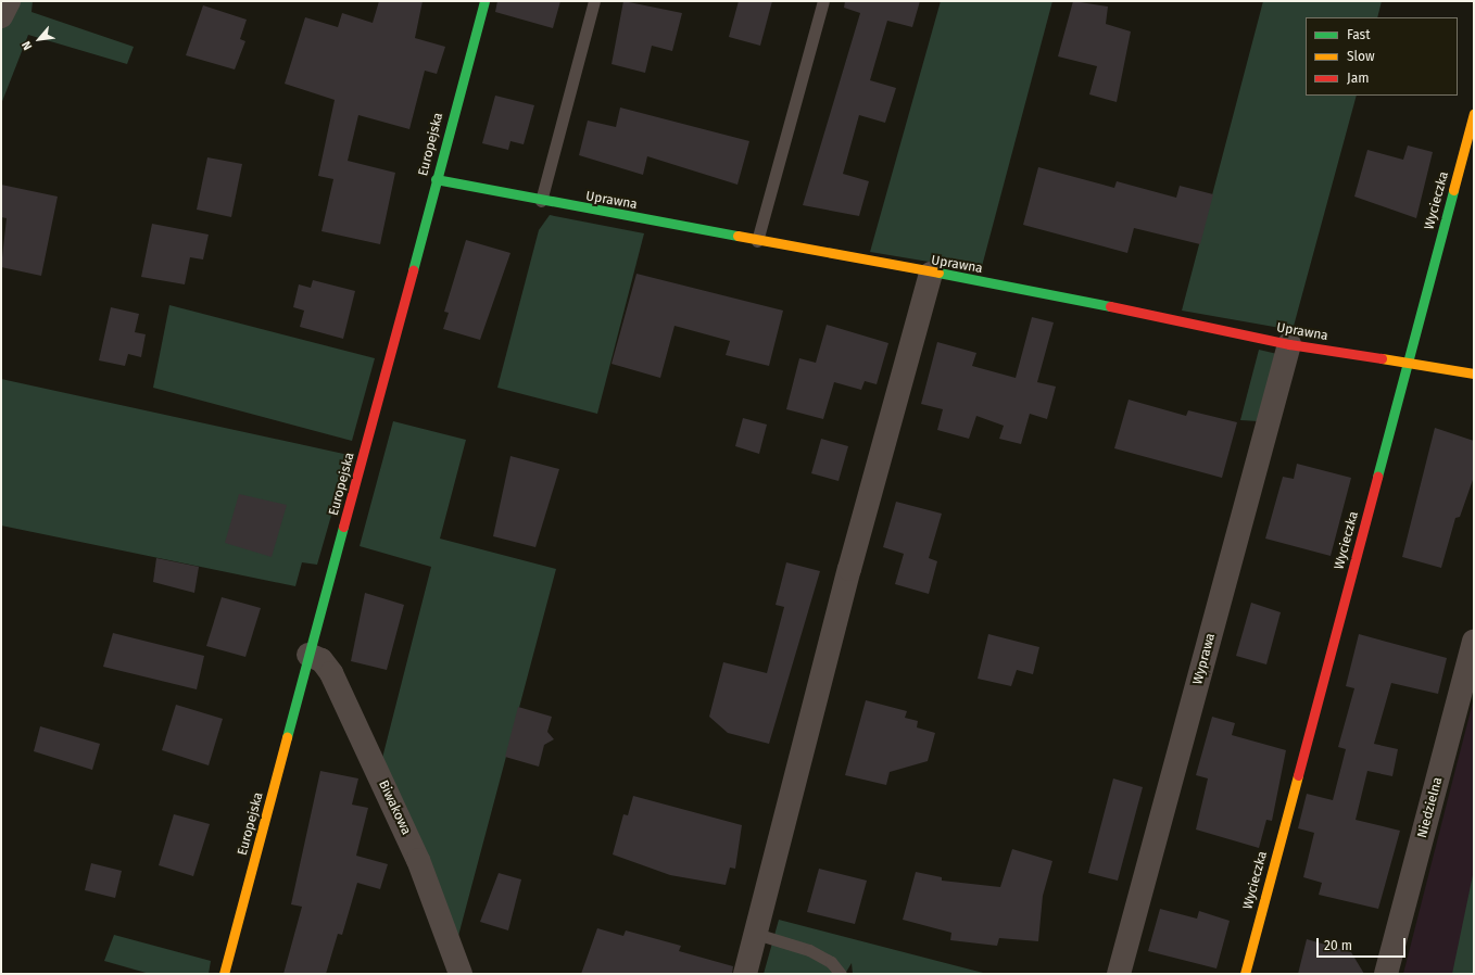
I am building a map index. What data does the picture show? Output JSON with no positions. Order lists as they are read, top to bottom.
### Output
{
  "streets": {
    "street": [
      "Europejska",
      "Uprawna",
      "Wycieczka",
      "Wyprawa",
      "Biwakowa",
      "Niedzielna"
    ]
  },
  "crossings": [
    ["Europejska", "Uprawna"],
    ["Europejska", "Biwakowa"],
    ["Uprawna", "Wycieczka"],
    ["Uprawna", "Wyprawa"]
  ],
  "legend": ["Fast", "Slow", "Jam"],
  "scale_bar": "20 m",
  "north": "bottom left"
}
